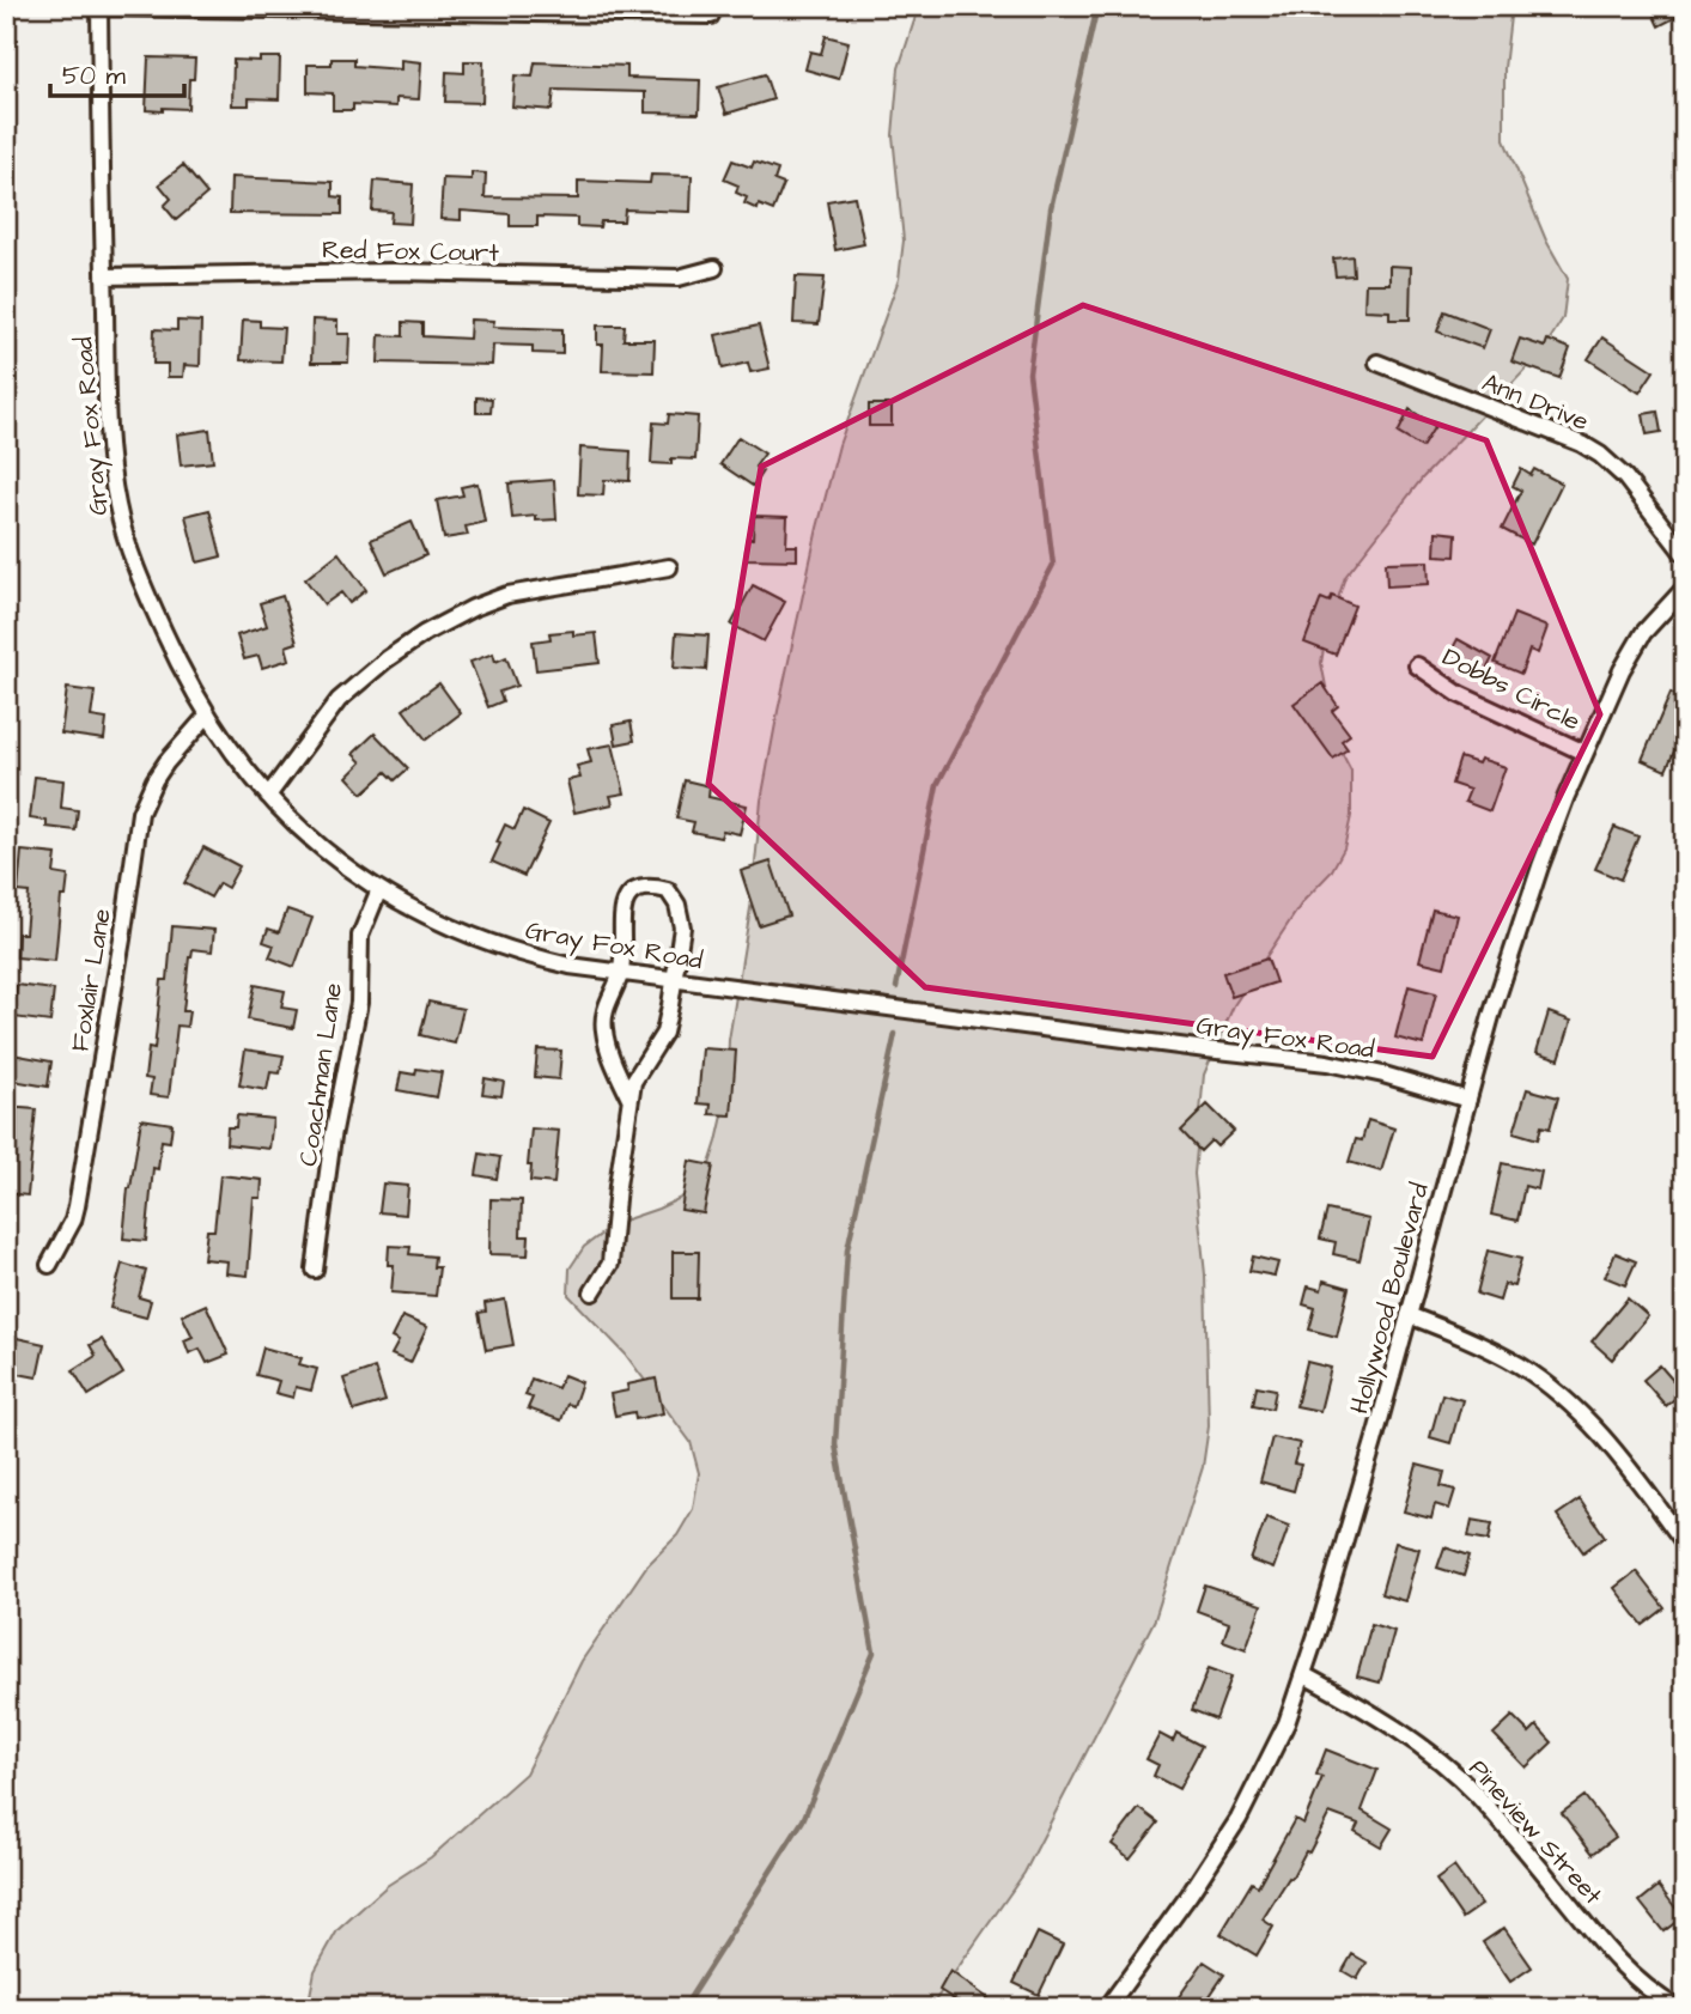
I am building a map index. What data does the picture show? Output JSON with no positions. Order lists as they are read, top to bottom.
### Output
{
  "streets": {
    "street": [
      "Red Fox Court",
      "Ann Drive",
      "Gray Fox Road",
      "Dobbs Circle",
      "Foxlair Lane",
      "Coachman Lane",
      "Hollywood Boulevard",
      "Pineview Street"
    ]
  },
  "crossings": [
    ["Red Fox Court", "Gray Fox Road"],
    ["Gray Fox Road", "Foxlair Lane"],
    ["Gray Fox Road", "Coachman Lane"],
    ["Gray Fox Road", "Hollywood Boulevard"],
    ["Dobbs Circle", "Hollywood Boulevard"],
    ["Hollywood Boulevard", "Pineview Street"]
  ],
  "scale_bar": "50 m"
}
